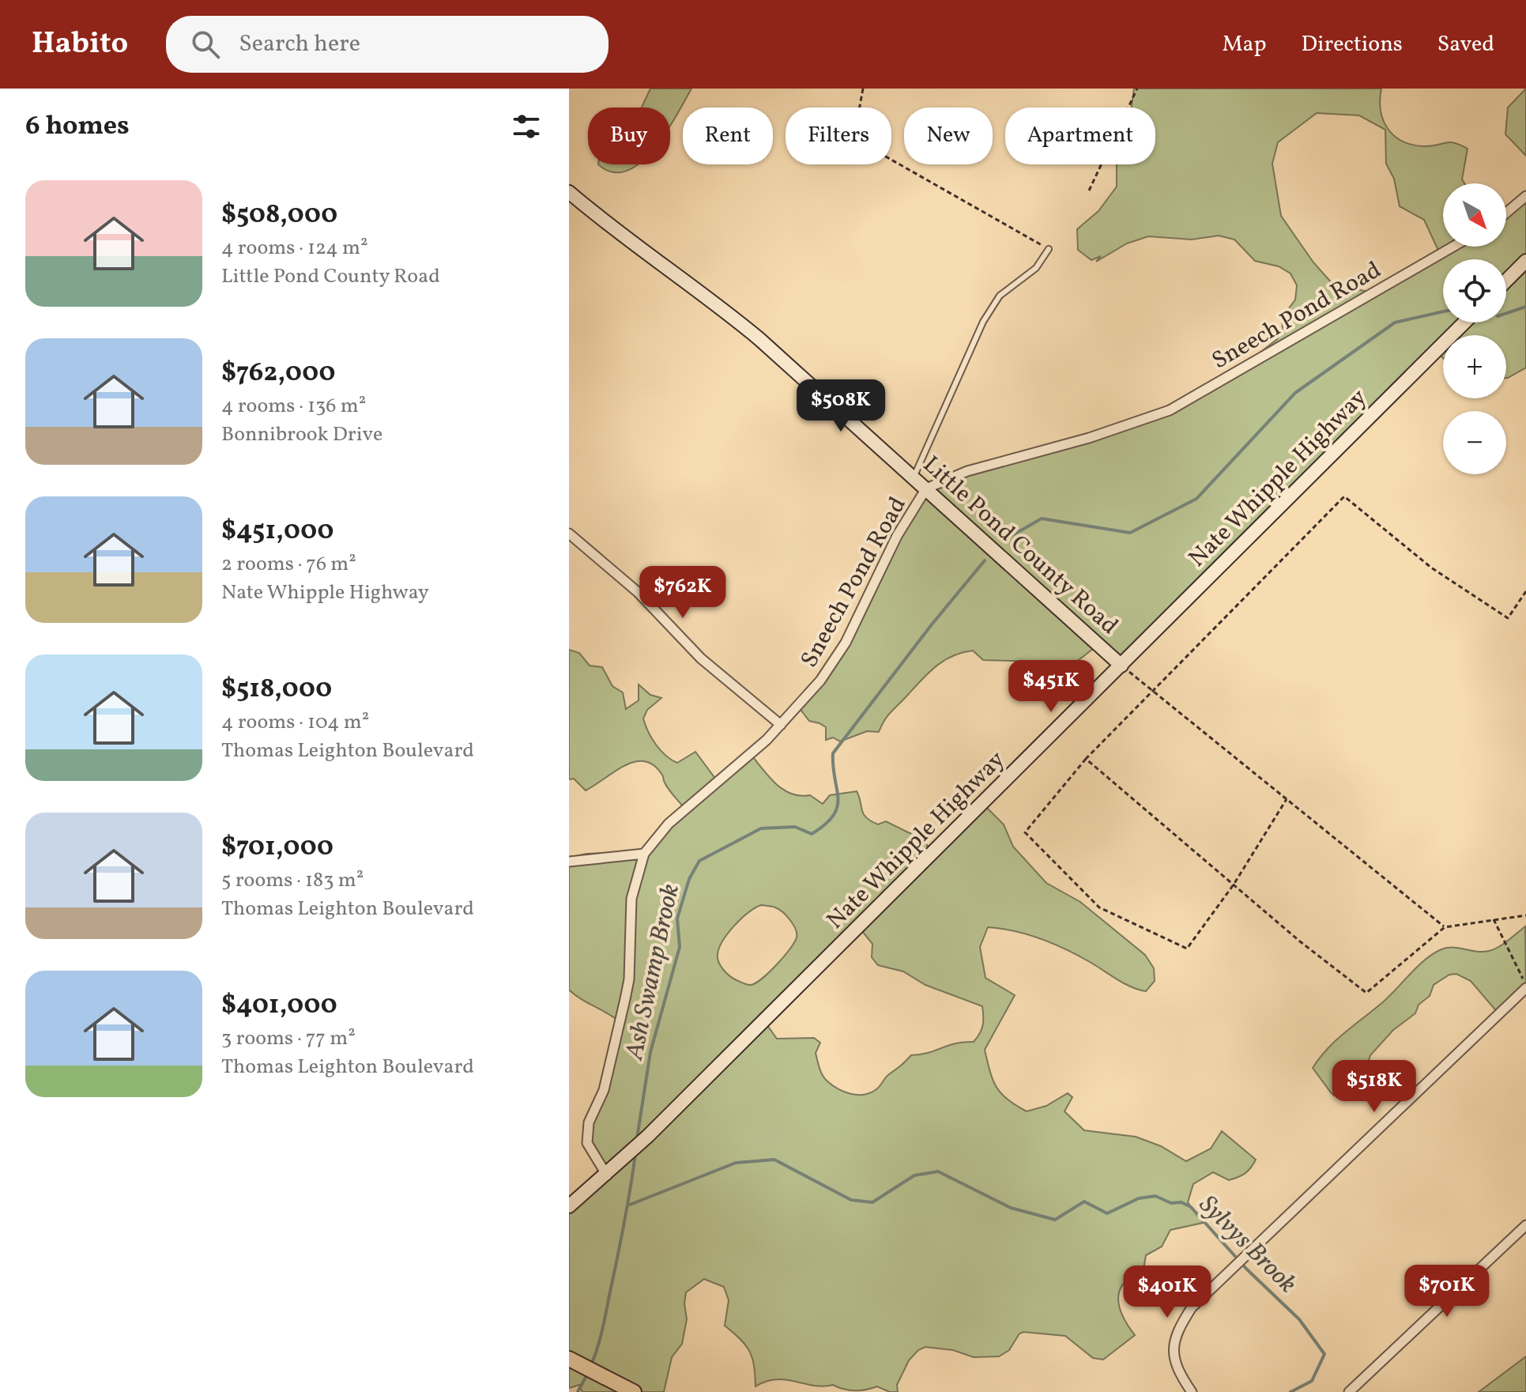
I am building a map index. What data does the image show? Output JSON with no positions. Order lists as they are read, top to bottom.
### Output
{
  "streets": {
    "main road": ["Nate Whipple Highway", "Little Pond County Road"],
    "street": ["Sneech Pond Road"]
  },
  "crossings": [
    ["Sneech Pond Road", "Nate Whipple Highway"],
    ["Sneech Pond Road", "Little Pond County Road"],
    ["Nate Whipple Highway", "Little Pond County Road"]
  ],
  "water": ["Ash Swamp Brook", "Sylvys Brook"],
  "north": "bottom right",
  "page": {
    "header": "Habito",
    "search": "Search here",
    "nav": ["Map", "Directions", "Saved"],
    "heading": "6 homes",
    "chip": [
      "Buy",
      "Rent",
      "Filters",
      "New",
      "Apartment"
    ],
    "list": [
      {
        "name": "$508,000",
        "note": "4 rooms · 124 m² · Little Pond County Road"
      },
      {
        "name": "$762,000",
        "note": "4 rooms · 136 m² · Bonnibrook Drive"
      },
      {
        "name": "$451,000",
        "note": "2 rooms · 76 m² · Nate Whipple Highway"
      },
      {
        "name": "$518,000",
        "note": "4 rooms · 104 m² · Thomas Leighton Boulevard"
      },
      {
        "name": "$701,000",
        "note": "5 rooms · 183 m² · Thomas Leighton Boulevard"
      },
      {
        "name": "$401,000",
        "note": "3 rooms · 77 m² · Thomas Leighton Boulevard"
      }
    ],
    "map_buttons": ["+", "−"],
    "price": [
      "$508K",
      "$762K",
      "$451K",
      "$518K",
      "$701K",
      "$401K"
    ]
  }
}
